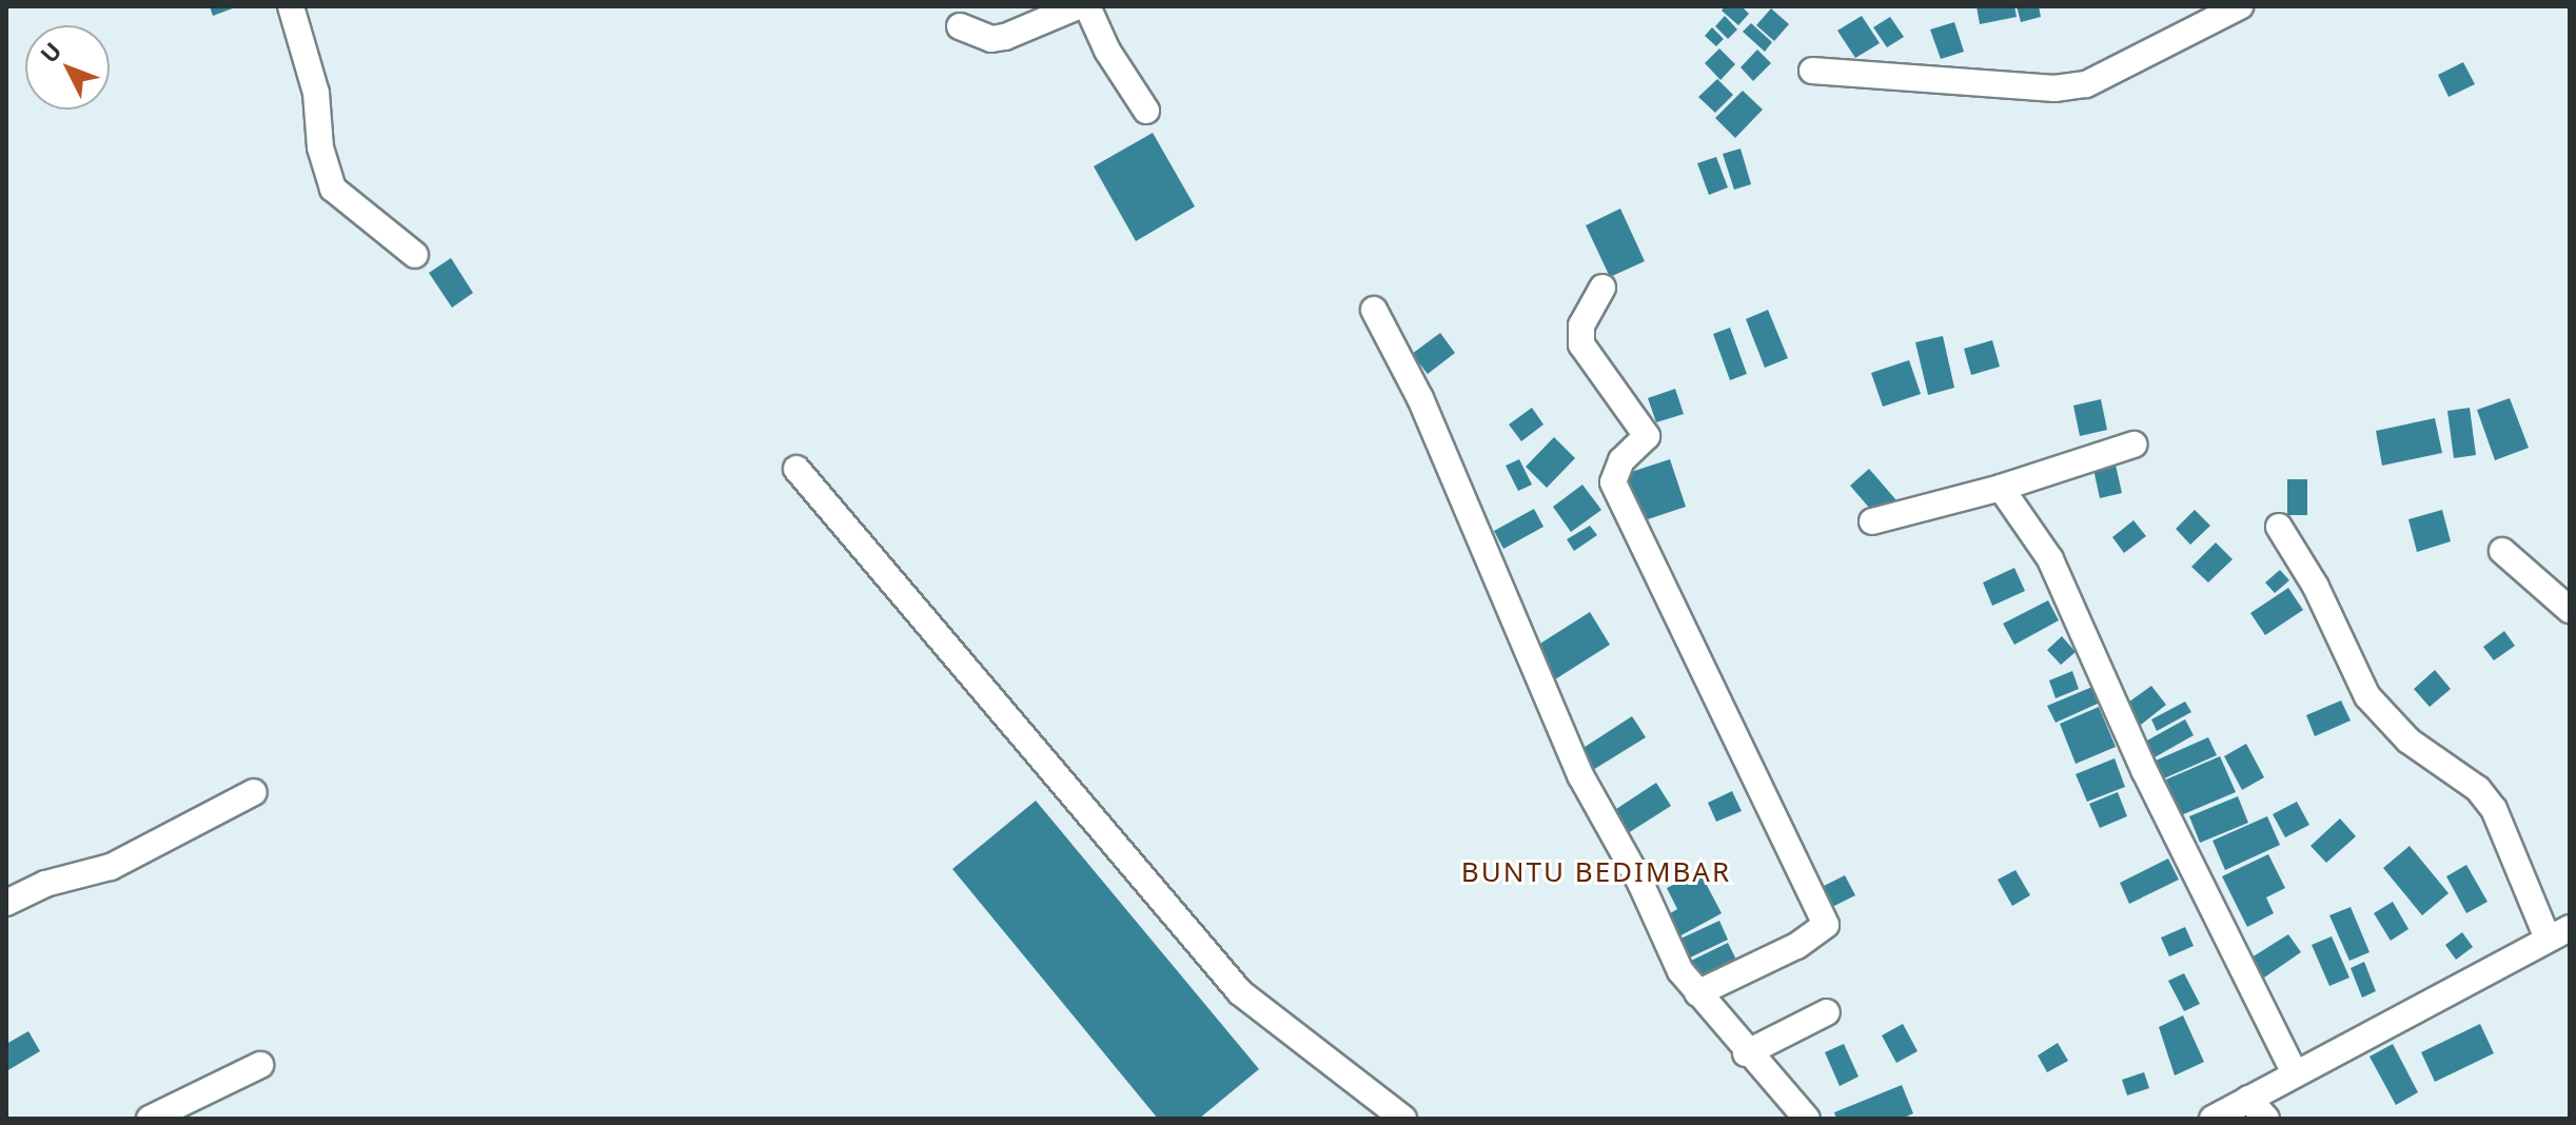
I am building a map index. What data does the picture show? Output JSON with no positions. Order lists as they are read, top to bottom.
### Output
{
  "districts": ["BUNTU BEDIMBAR"],
  "north": "top left"
}
